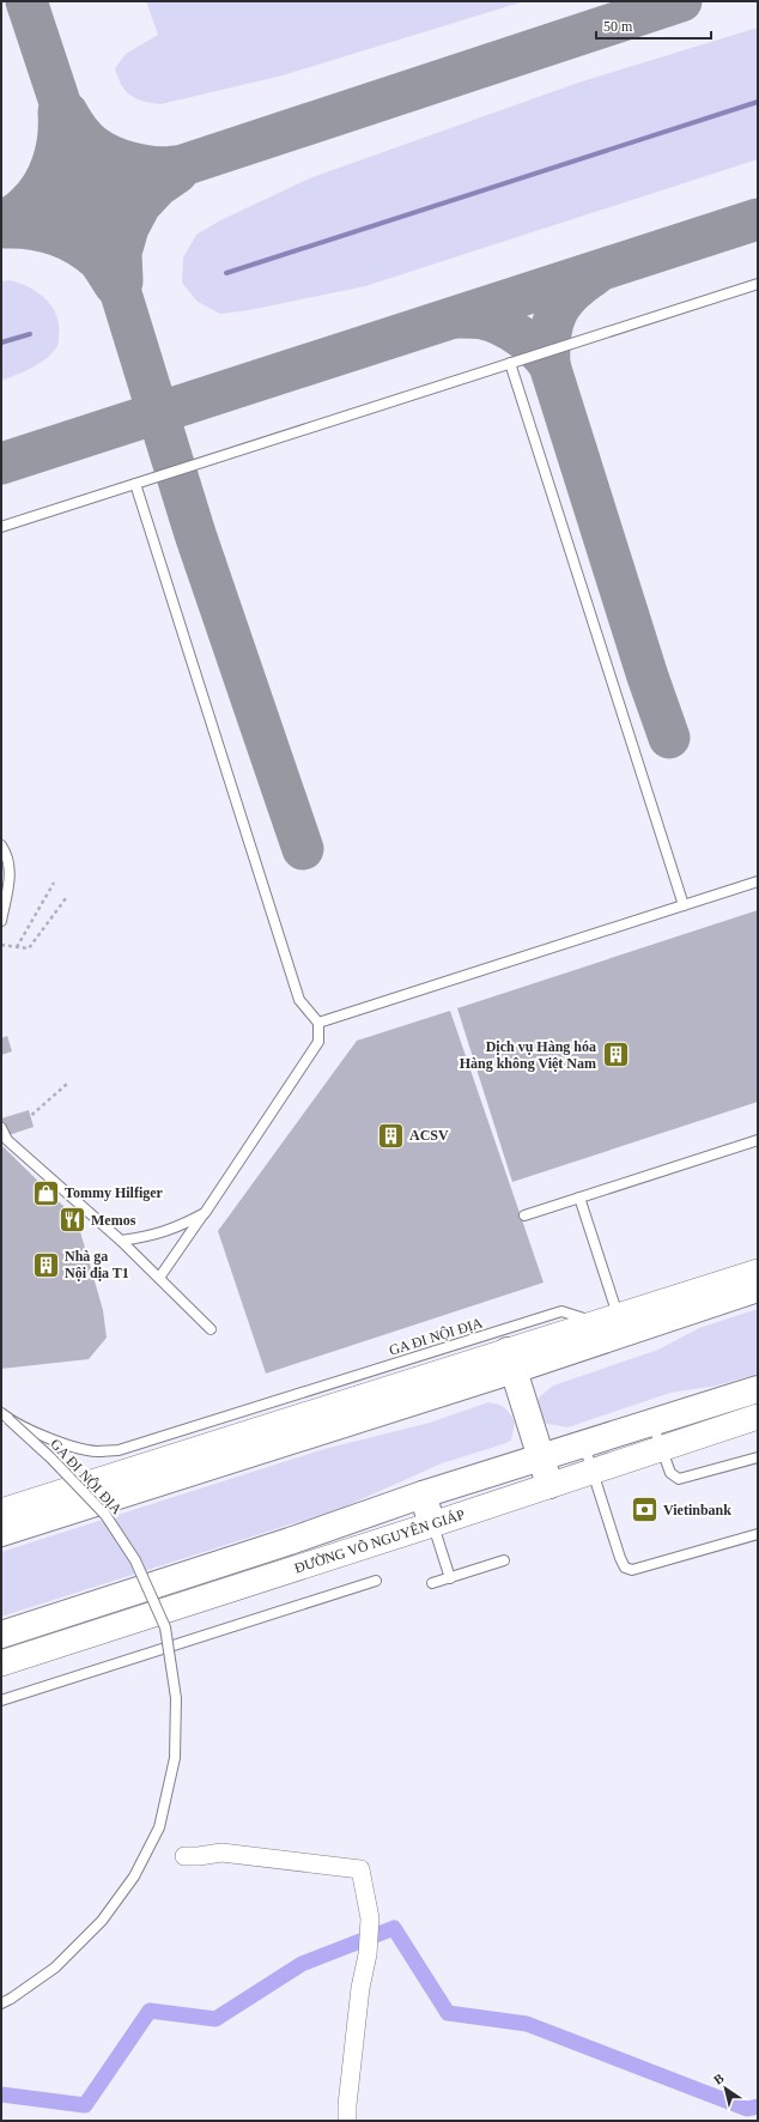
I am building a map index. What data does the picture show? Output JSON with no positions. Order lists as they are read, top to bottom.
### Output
{
  "streets": {
    "highway": ["ĐƯỜNG VÕ NGUYÊN GIÁP"],
    "lane": ["GA ĐI NỘI ĐỊA"]
  },
  "places": {
    "building": ["Dịch vụ Hàng hóa Hàng không Việt Nam", "ACSV", "Nhà ga Nội địa T1"],
    "shop": ["Tommy Hilfiger"],
    "restaurant": ["Memos"],
    "bank": ["Vietinbank"]
  },
  "scale_bar": "50 m",
  "north": "top left"
}
